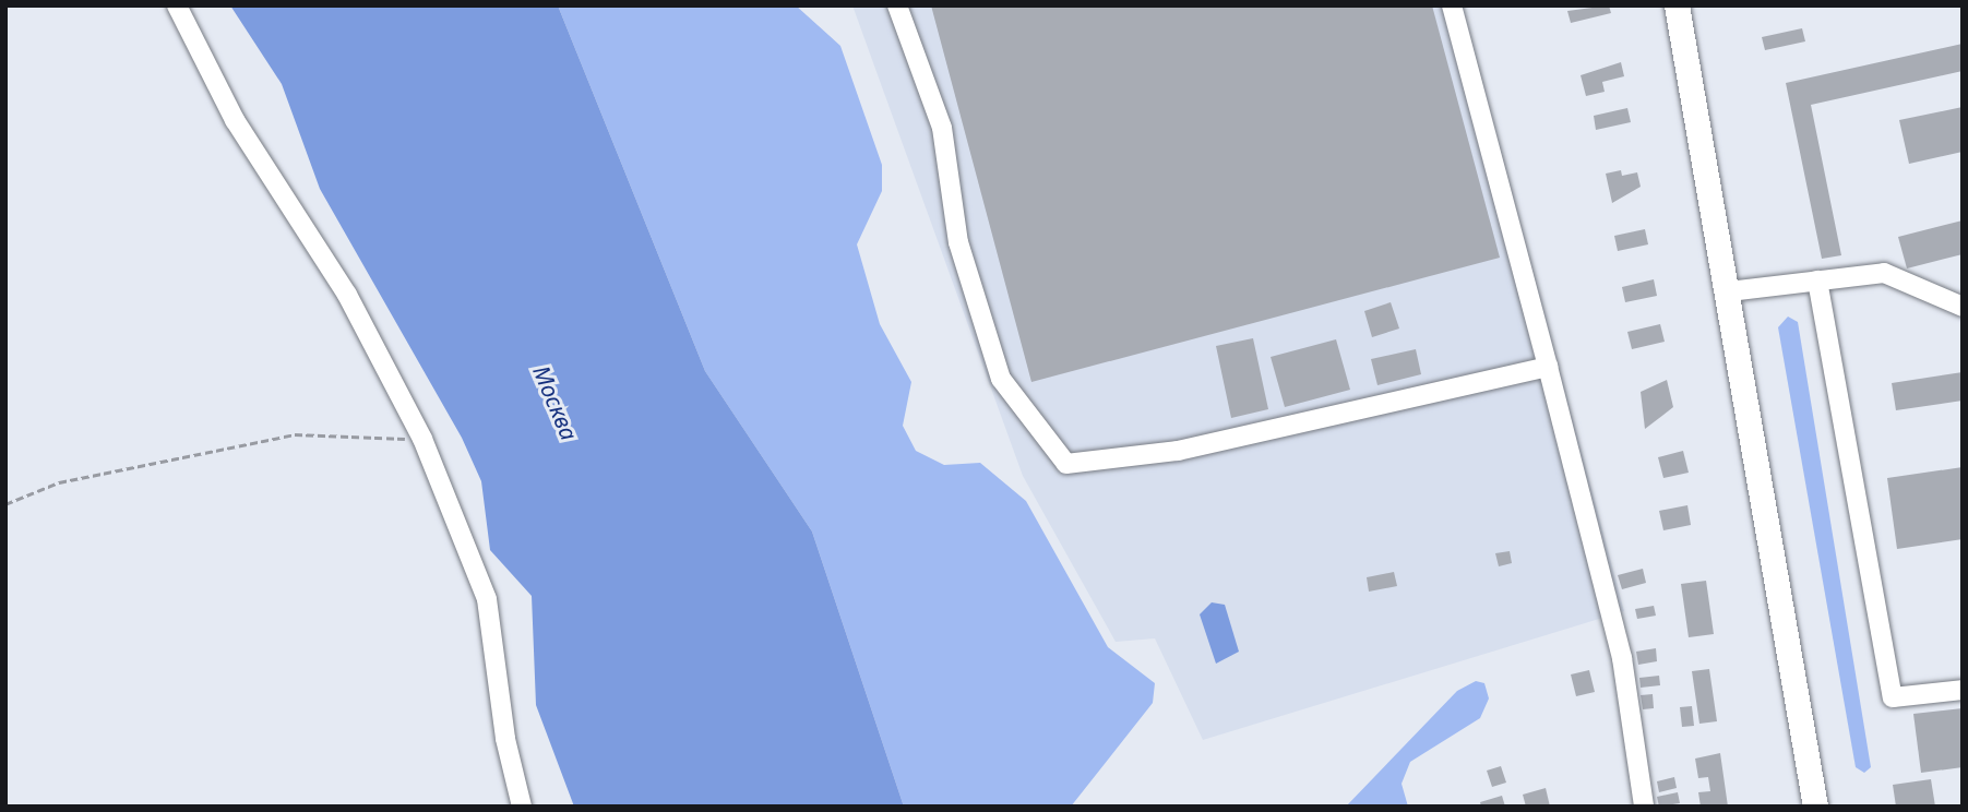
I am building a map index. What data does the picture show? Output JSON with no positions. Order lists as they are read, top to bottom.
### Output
{
  "water": ["Москва"]
}
